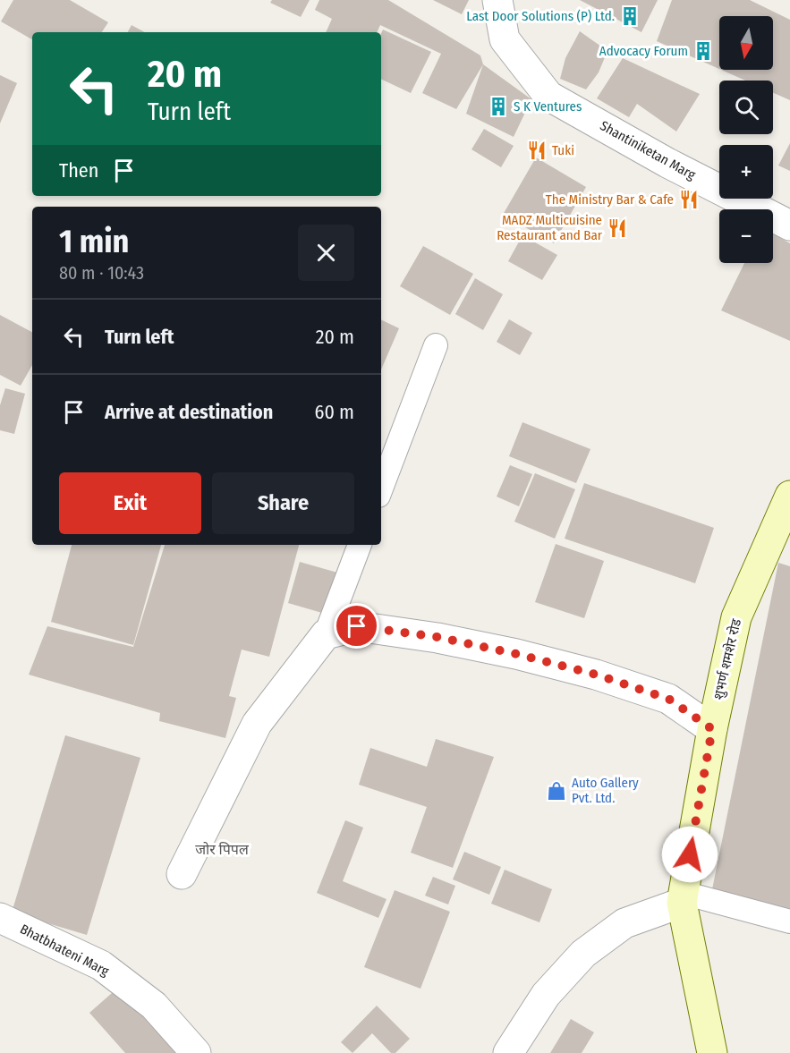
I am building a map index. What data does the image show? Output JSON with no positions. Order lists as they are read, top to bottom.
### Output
{
  "streets": {
    "main road": ["शुभर्ण शमशेर रोड"],
    "street": ["Shantiniketan Marg", "Bhatbhateni Marg"]
  },
  "districts": ["जोर पिपल"],
  "places": {
    "building": ["Last Door Solutions (P) Ltd.", "Advocacy Forum", "S K Ventures"],
    "restaurant": ["Tuki", "The Ministry Bar & Cafe", "MADZ Multicuisine Restaurant and Bar"],
    "shop": ["Auto Gallery Pvt. Ltd."]
  },
  "north": "bottom",
  "page": {
    "map_buttons": ["+", "−"],
    "turn": ["20 m", "Turn left"],
    "then": "Then",
    "heading": ["1 min", "80 m · 10:43"],
    "list": [
      {
        "name": "Turn left",
        "value": "20 m"
      },
      {
        "name": "Arrive at destination",
        "value": "60 m"
      }
    ],
    "buttons": ["Exit", "Share"]
  }
}
